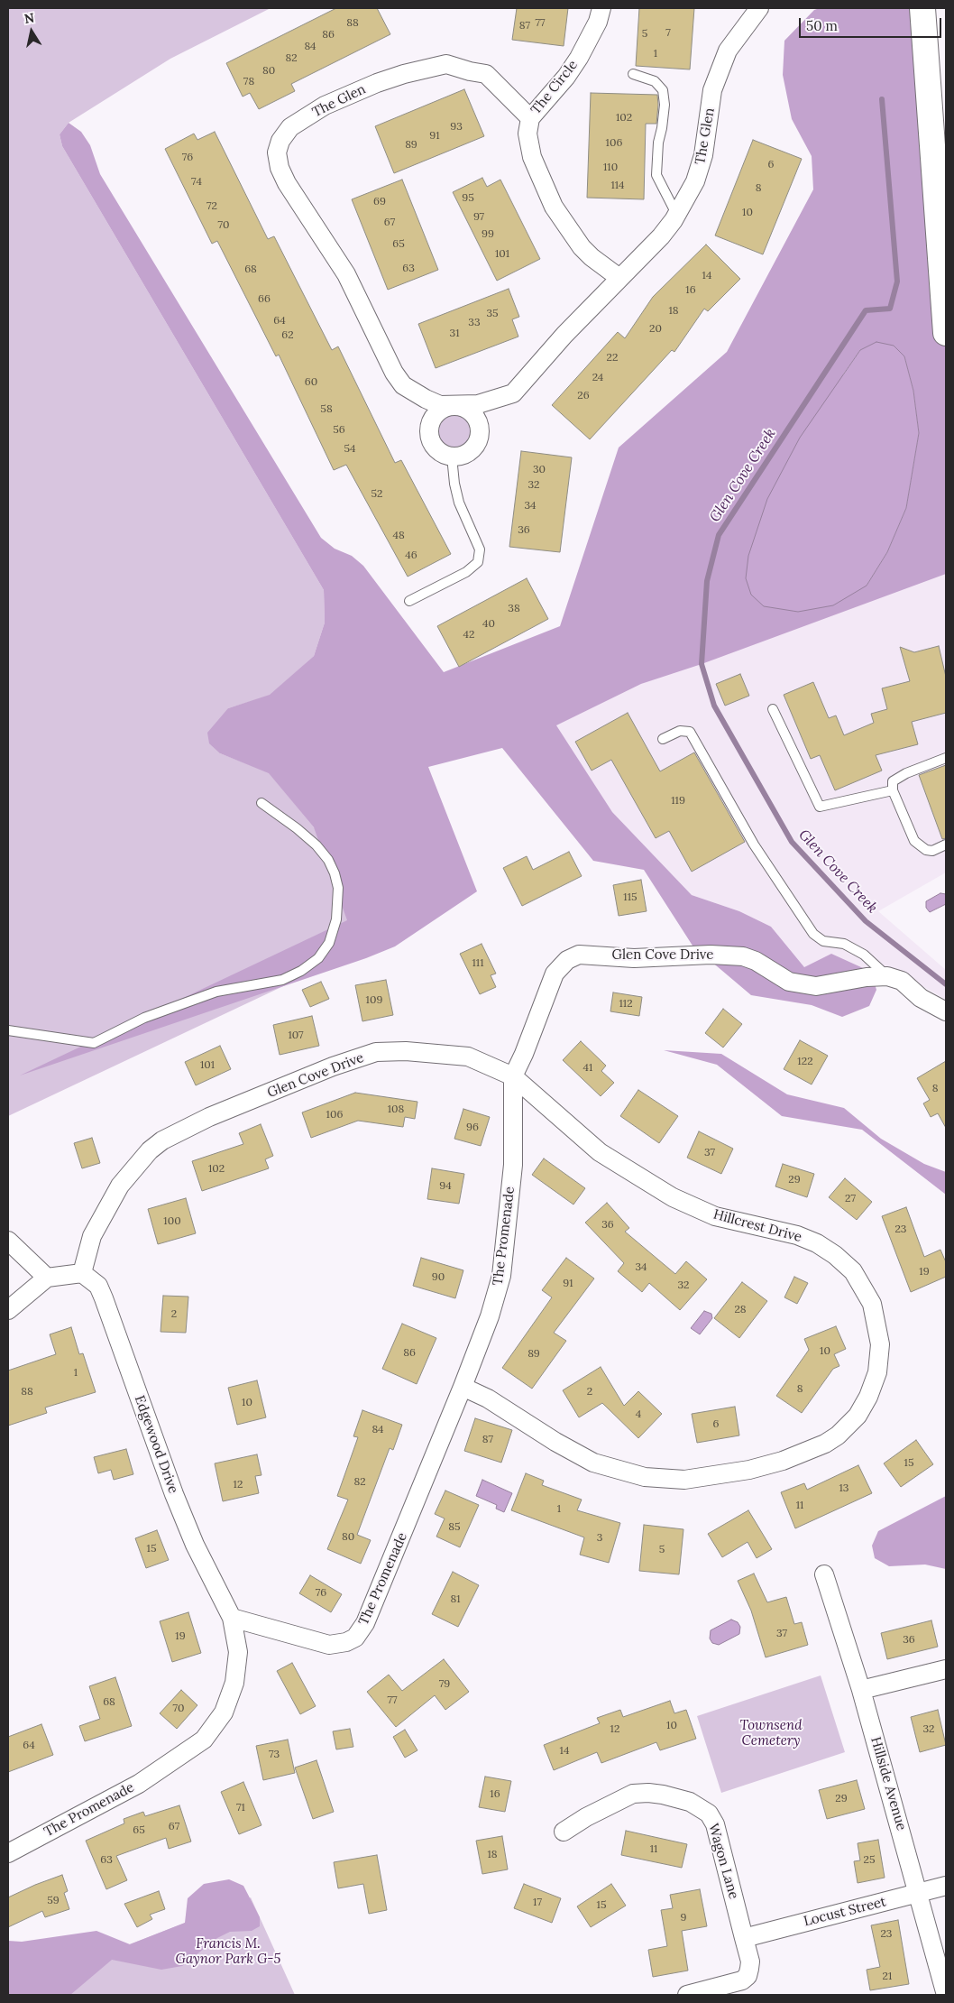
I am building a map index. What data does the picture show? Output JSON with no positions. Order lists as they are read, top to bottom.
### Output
{
  "streets": {
    "street": [
      "The Circle",
      "The Glen",
      "Glen Cove Drive",
      "Hillcrest Drive",
      "The Promenade",
      "Edgewood Drive",
      "Hillside Avenue",
      "Wagon Lane",
      "Locust Street"
    ]
  },
  "crossings": [
    ["The Circle", "The Glen"],
    ["Glen Cove Drive", "Hillcrest Drive"],
    ["Glen Cove Drive", "The Promenade"],
    ["Glen Cove Drive", "Edgewood Drive"],
    ["Hillcrest Drive", "The Promenade"],
    ["The Promenade", "Edgewood Drive"],
    ["Hillside Avenue", "Locust Street"],
    ["Wagon Lane", "Locust Street"]
  ],
  "water": ["Glen Cove Creek"],
  "parks": ["Townsend Cemetery", "Francis M. Gaynor Park G-5"],
  "house_numbers": [
    "88",
    "77",
    "87",
    "7",
    "5",
    "86",
    "84",
    "1",
    "82",
    "80",
    "78",
    "102",
    "93",
    "91",
    "106",
    "89",
    "76",
    "6",
    "110",
    "74",
    "114",
    "8",
    "95",
    "69",
    "72",
    "10",
    "97",
    "67",
    "70",
    "99",
    "65",
    "101",
    "63",
    "68",
    "14",
    "16",
    "66",
    "18",
    "35",
    "64",
    "33",
    "20",
    "31",
    "62",
    "22",
    "24",
    "60",
    "26",
    "58",
    "56",
    "54",
    "30",
    "32",
    "52",
    "34",
    "36",
    "48",
    "46",
    "38",
    "40",
    "42",
    "119",
    "115",
    "111",
    "109",
    "112",
    "107",
    "122",
    "101",
    "41",
    "8",
    "108",
    "106",
    "96",
    "37",
    "102",
    "29",
    "94",
    "27",
    "100",
    "36",
    "23",
    "34",
    "19",
    "90",
    "91",
    "32",
    "28",
    "2",
    "10",
    "86",
    "89",
    "1",
    "8",
    "88",
    "2",
    "10",
    "4",
    "6",
    "84",
    "87",
    "15",
    "82",
    "12",
    "13",
    "11",
    "1",
    "85",
    "80",
    "3",
    "15",
    "5",
    "76",
    "81",
    "37",
    "19",
    "36",
    "79",
    "77",
    "68",
    "70",
    "10",
    "12",
    "32",
    "64",
    "14",
    "73",
    "16",
    "29",
    "71",
    "67",
    "65",
    "11",
    "18",
    "63",
    "25",
    "59",
    "17",
    "15",
    "9",
    "23",
    "21"
  ],
  "scale_bar": "50 m",
  "north": "top"
}
